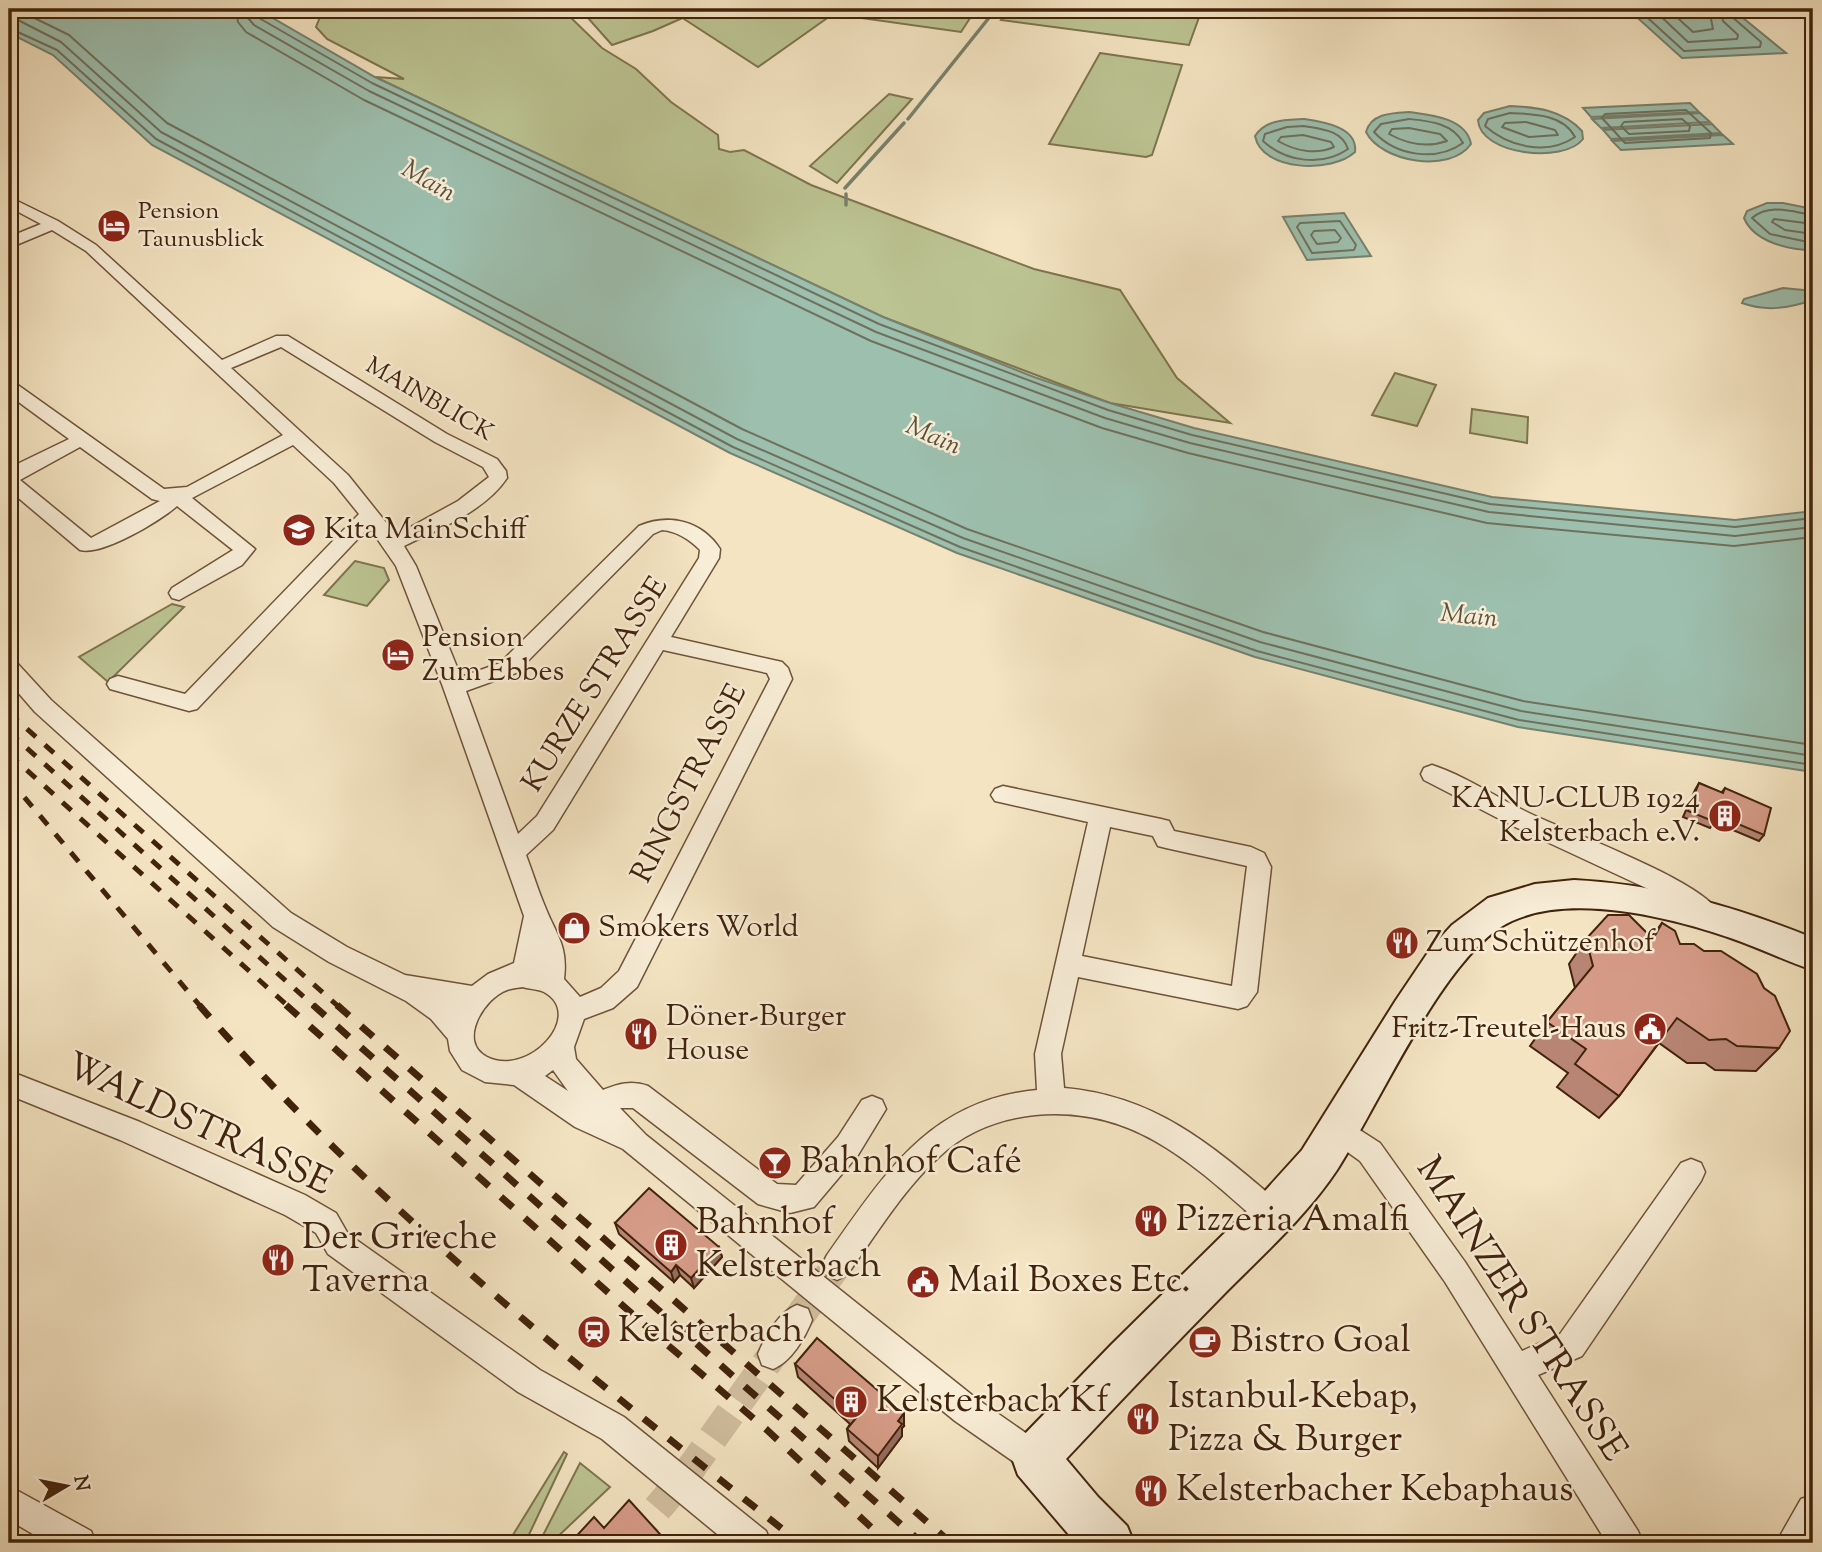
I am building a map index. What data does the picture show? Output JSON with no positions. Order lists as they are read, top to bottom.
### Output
{
  "streets": {
    "street": [
      "MAINBLICK",
      "KURZE STRASSE",
      "RINGSTRASSE",
      "WALDSTRASSE",
      "MAINZER STRASSE"
    ]
  },
  "crossings": [
    ["KURZE STRASSE", "RINGSTRASSE"]
  ],
  "water": ["Main"],
  "places": {
    "hotel": ["Pension Taunusblick", "Pension Zum Ebbes"],
    "school or university": ["Kita MainSchiff"],
    "building": ["KANU-CLUB 1924 Kelsterbach e.V.", "Bahnhof Kelsterbach", "Kelsterbach Kf"],
    "shop": ["Smokers World"],
    "restaurant": [
      "Zum Schützenhof",
      "Döner-Burger House",
      "Pizzeria Amalfi",
      "Der Grieche Taverna",
      "Istanbul-Kebap, Pizza & Burger",
      "Kelsterbacher Kebaphaus"
    ],
    "public building": ["Fritz-Treutel-Haus", "Mail Boxes Etc."],
    "bar": ["Bahnhof Café"],
    "station": ["Kelsterbach"],
    "cafe": ["Bistro Goal"]
  },
  "north": "right"
}
